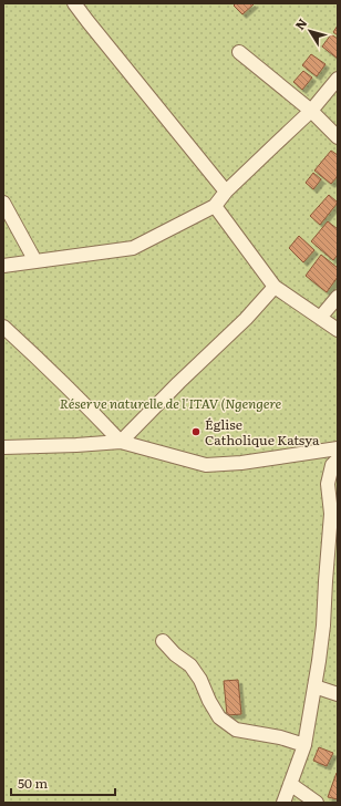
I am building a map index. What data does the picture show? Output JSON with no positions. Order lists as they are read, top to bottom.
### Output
{
  "parks": ["Réserve naturelle de l'ITAV (Ngengere"],
  "places": ["Église Catholique Katsya"],
  "scale_bar": "50 m",
  "north": "top left"
}
